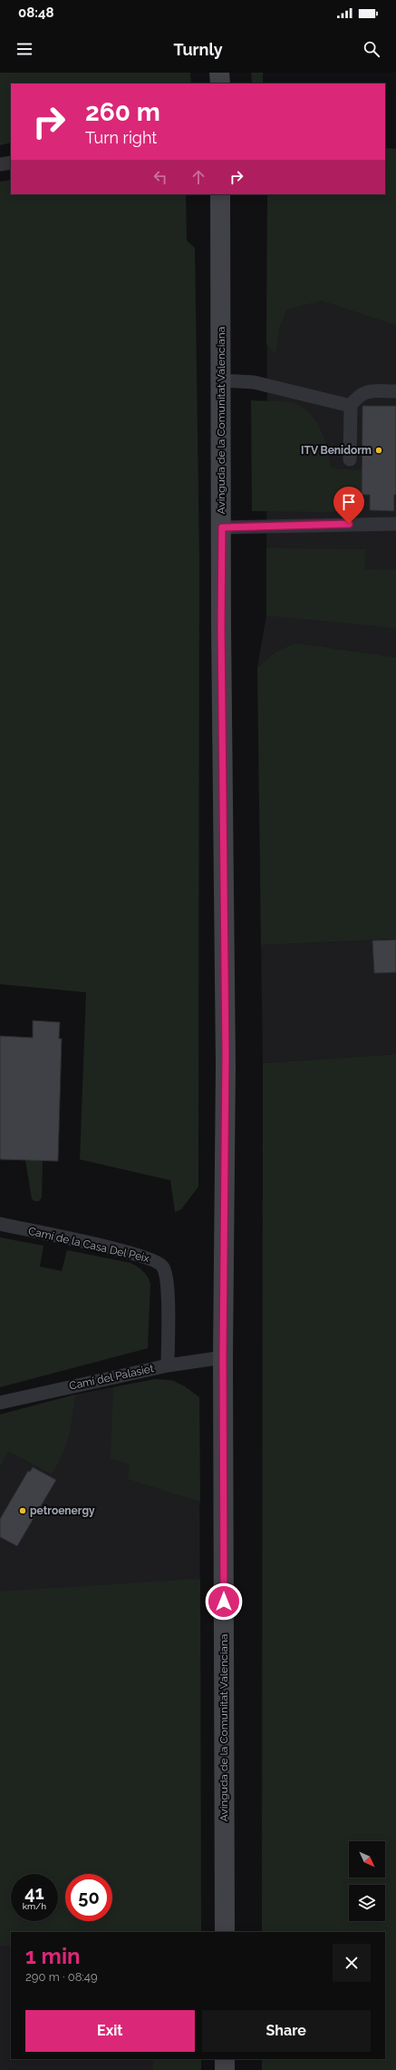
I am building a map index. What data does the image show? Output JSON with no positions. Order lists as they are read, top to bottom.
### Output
{
  "streets": {
    "main road": ["Avinguda de la Comunitat Valenciana"],
    "lane": ["Camí de la Casa Del Peix", "Camí del Palasiet"]
  },
  "crossings": [
    ["Avinguda de la Comunitat Valenciana", "Camí del Palasiet"],
    ["Camí de la Casa Del Peix", "Camí del Palasiet"]
  ],
  "places": ["ITV Benidorm", "petroenergy"],
  "north": "bottom right",
  "page": {
    "status": "08:48",
    "header": "Turnly",
    "turn": ["260 m", "Turn right"],
    "speed": "41 km/h",
    "limit": "50",
    "heading": ["1 min", "290 m · 08:49"],
    "buttons": ["Exit", "Share"]
  }
}
